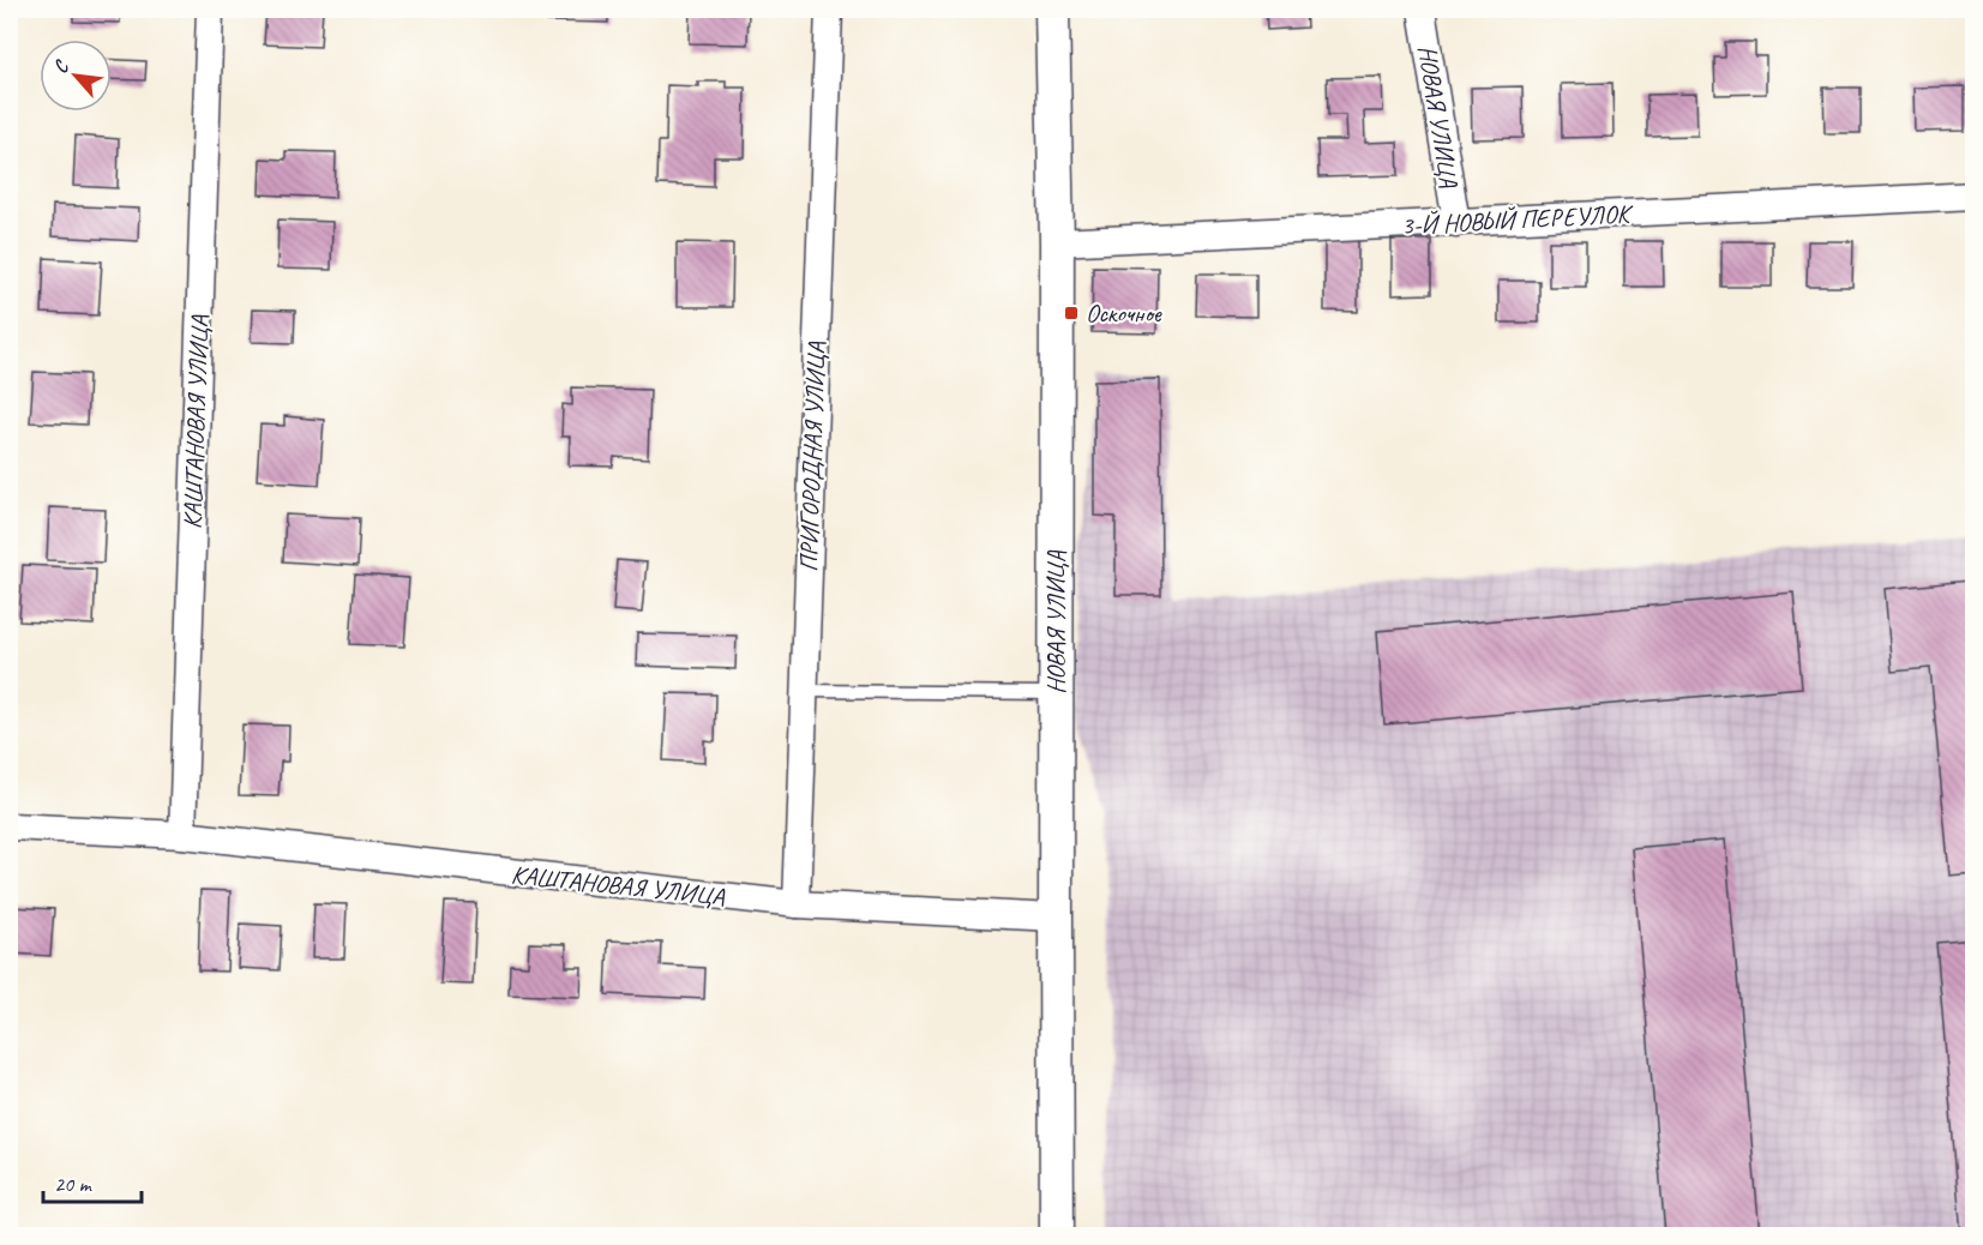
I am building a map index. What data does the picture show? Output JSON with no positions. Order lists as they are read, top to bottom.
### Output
{
  "streets": {
    "street": [
      "НОВАЯ УЛИЦА",
      "3-Й НОВЫЙ ПЕРЕУЛОК",
      "КАШТАНОВАЯ УЛИЦА",
      "ПРИГОРОДНАЯ УЛИЦА"
    ]
  },
  "crossings": [
    ["НОВАЯ УЛИЦА", "3-Й НОВЫЙ ПЕРЕУЛОК"],
    ["НОВАЯ УЛИЦА", "КАШТАНОВАЯ УЛИЦА"],
    ["КАШТАНОВАЯ УЛИЦА", "ПРИГОРОДНАЯ УЛИЦА"]
  ],
  "places": {
    "transit": ["Оскочное"]
  },
  "scale_bar": "20 m",
  "north": "top left"
}
